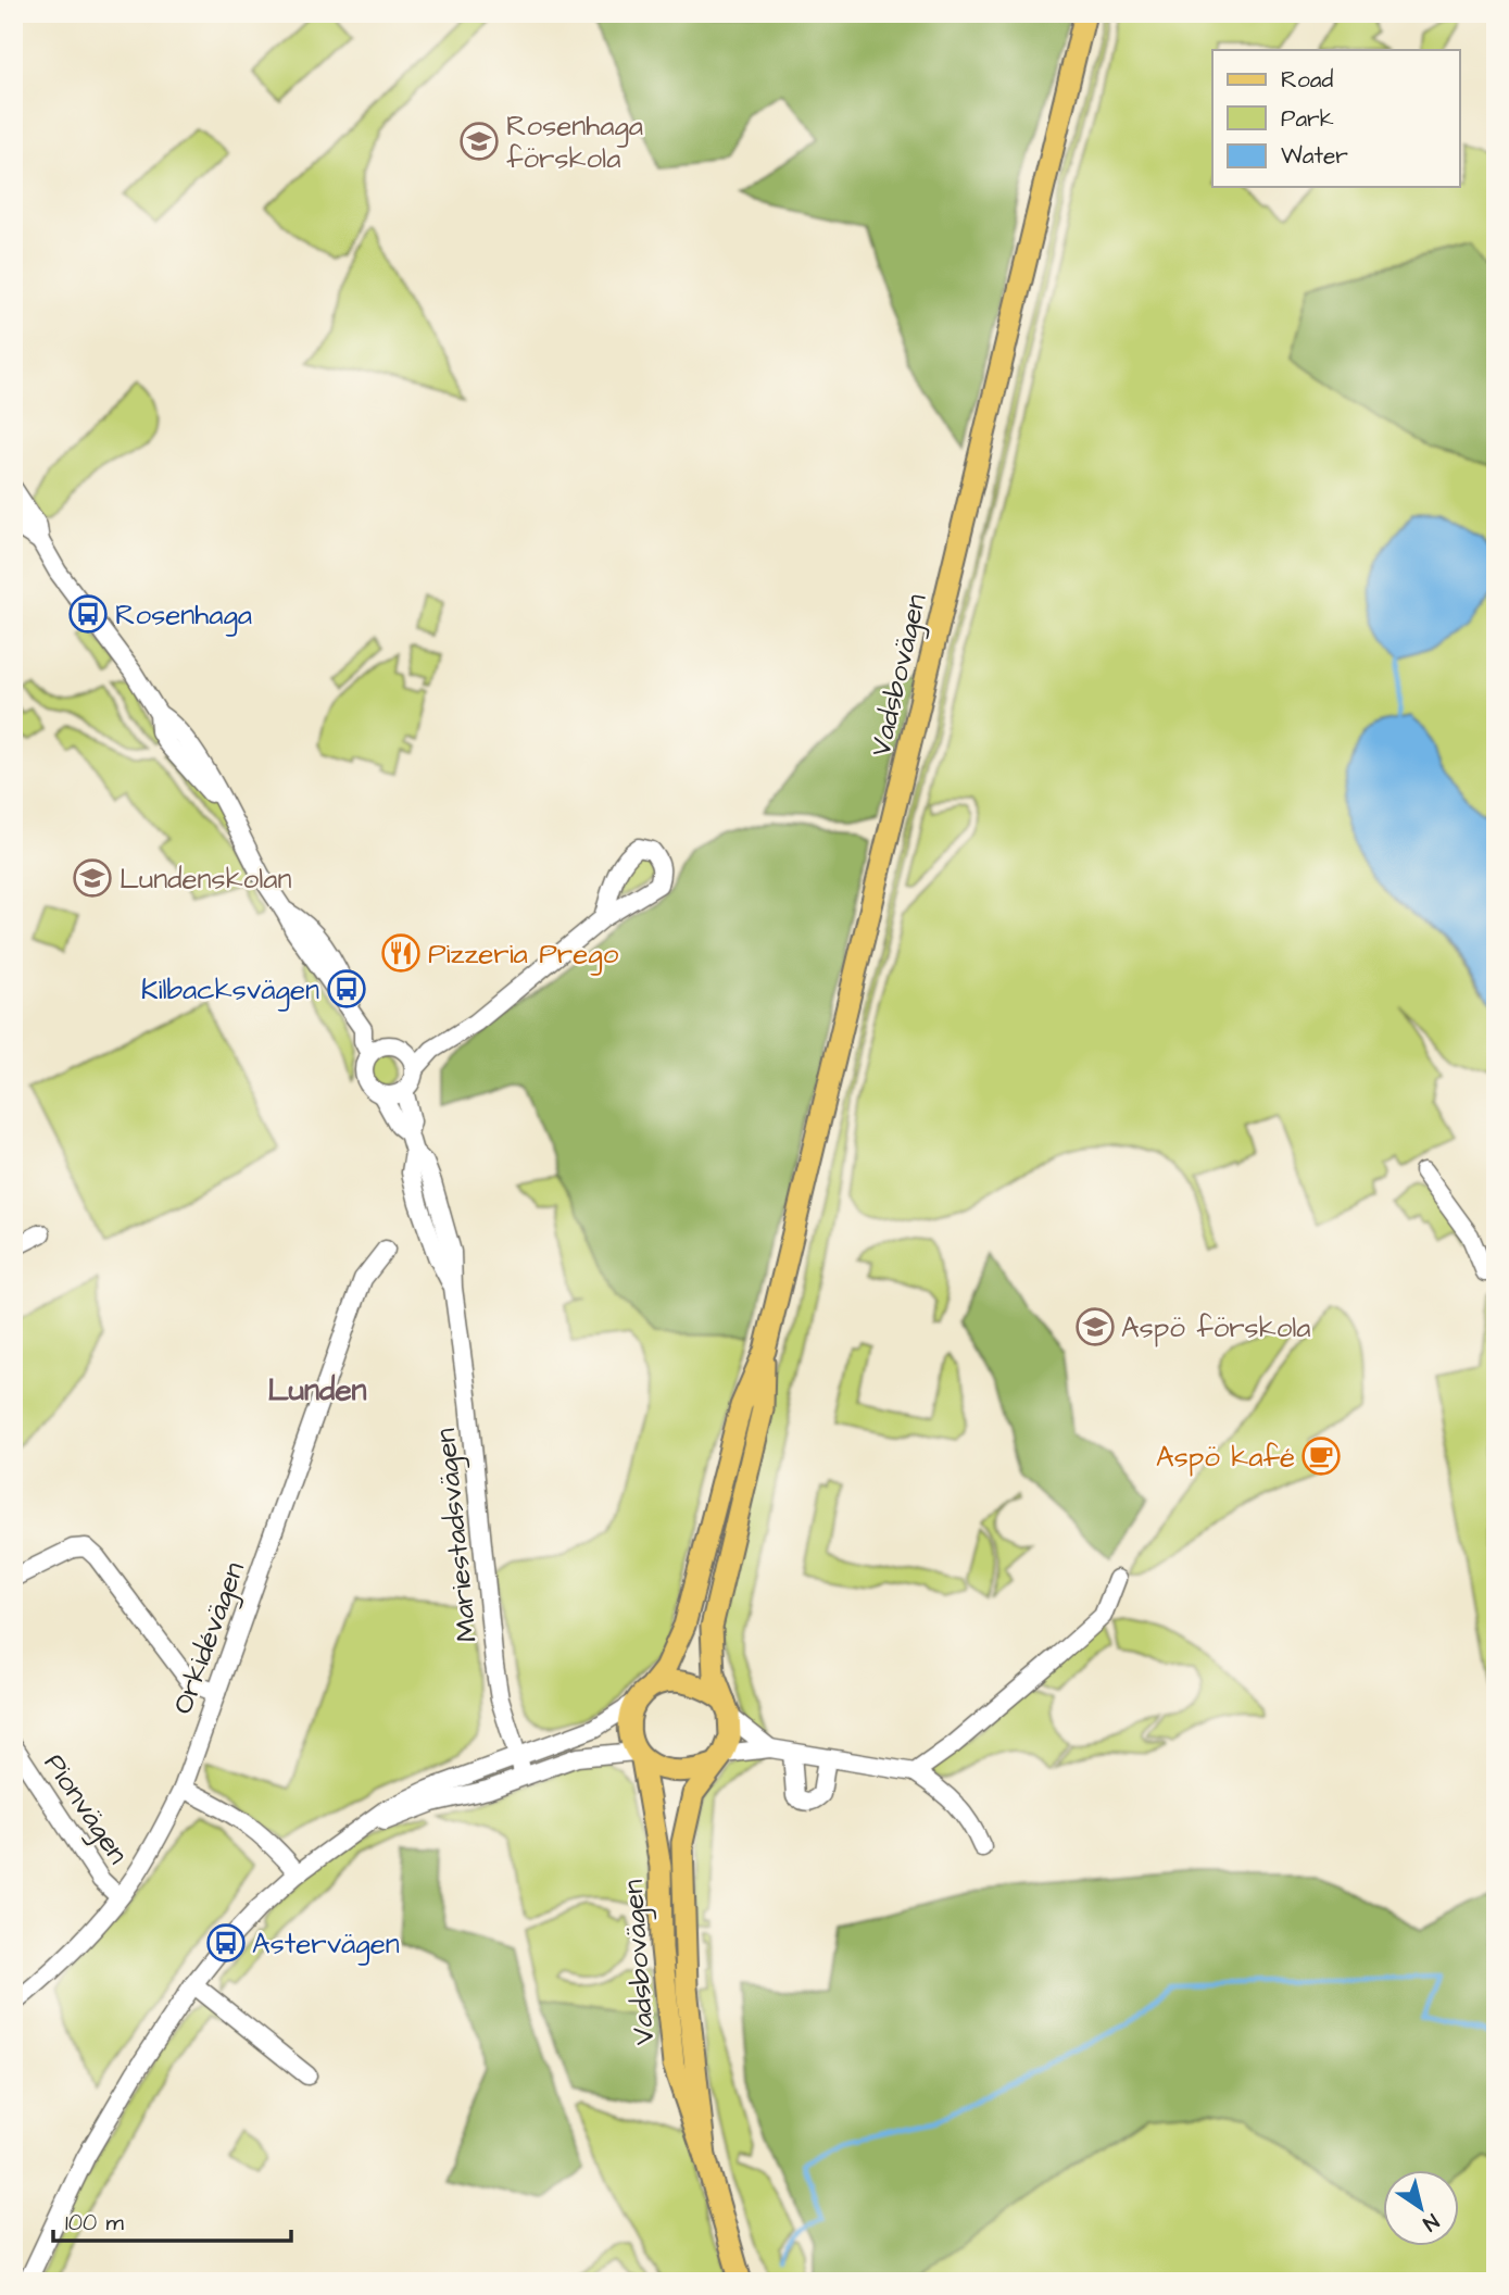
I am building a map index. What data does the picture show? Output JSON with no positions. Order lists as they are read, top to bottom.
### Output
{
  "streets": {
    "main road": ["Vadsbovägen"],
    "street": ["Mariestadsvägen", "Orkidévägen", "Pionvägen"]
  },
  "crossings": [
    ["Orkidévägen", "Pionvägen"]
  ],
  "districts": ["Lunden"],
  "places": {
    "school or university": ["Rosenhaga förskola", "Lundenskolan", "Aspö förskola"],
    "bus stop": ["Rosenhaga", "Kilbacksvägen", "Astervägen"],
    "restaurant": ["Pizzeria Prego"],
    "cafe": ["Aspö kafé"]
  },
  "legend": ["Road", "Park", "Water"],
  "scale_bar": "100 m",
  "north": "bottom right"
}
